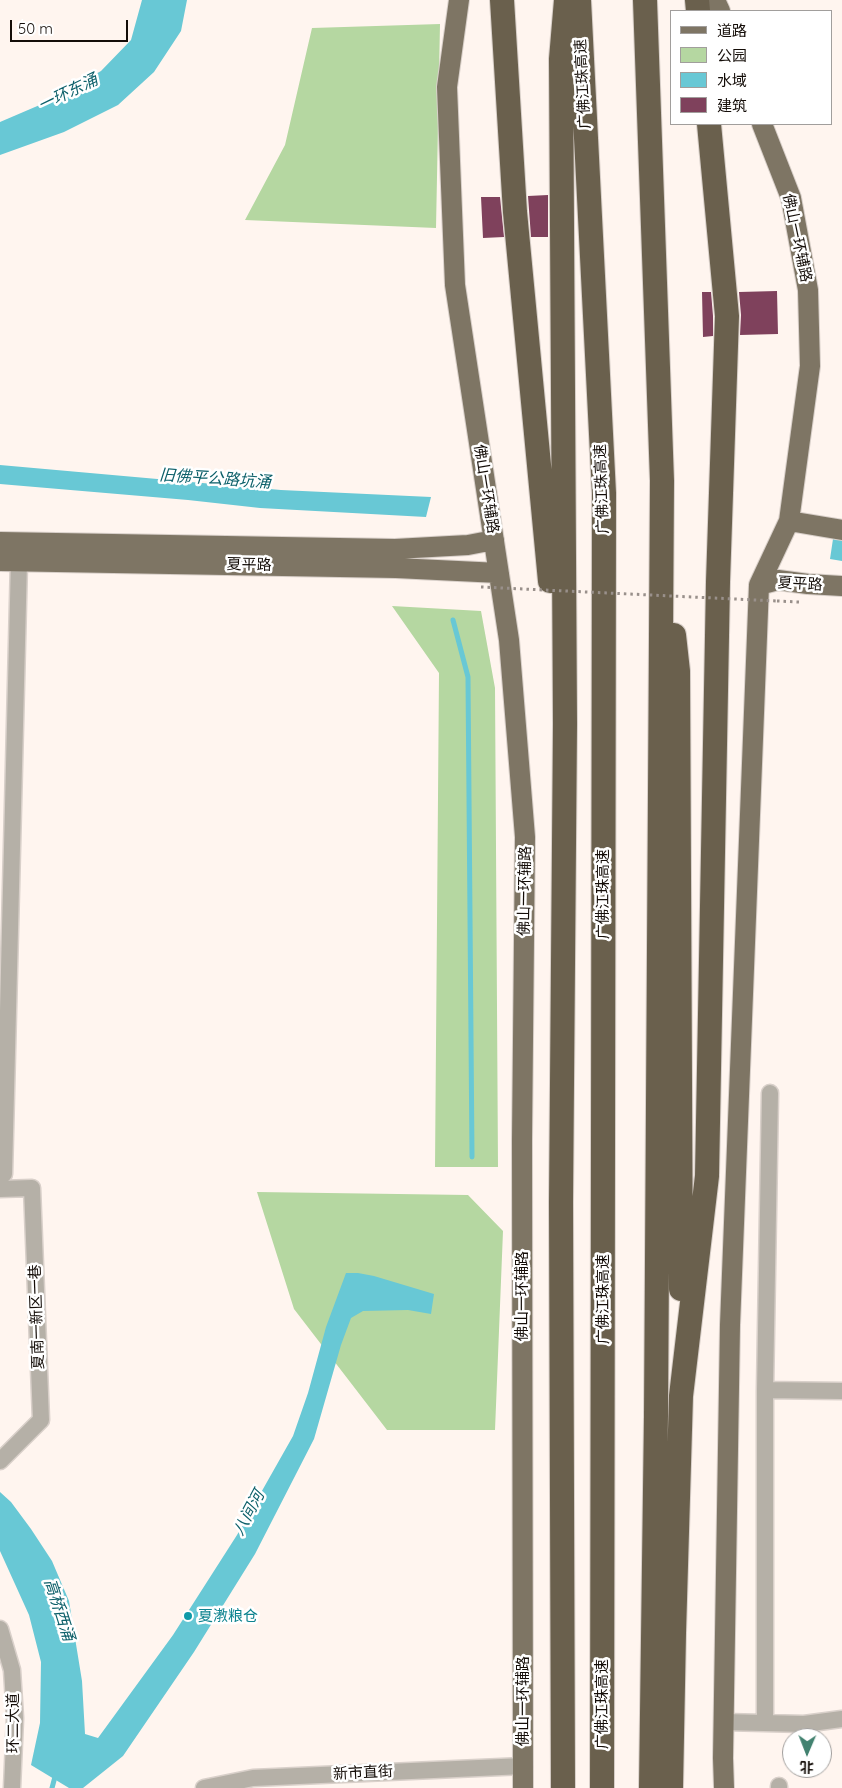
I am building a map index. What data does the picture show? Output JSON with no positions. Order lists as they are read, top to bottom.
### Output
{
  "streets": {
    "highway": ["广佛江珠高速"],
    "main road": ["佛山一环辅路", "夏平路"],
    "street": ["夏南一新区一巷", "环二大道", "新市直街"]
  },
  "crossings": [
    ["佛山一环辅路", "夏平路"],
    ["佛山一环辅路", "新市直街"]
  ],
  "water": [
    "一环东涌",
    "旧佛平公路坑涌",
    "八间河",
    "高桥西涌"
  ],
  "places": ["夏漖粮仓"],
  "legend": [
    "道路",
    "公园",
    "水域",
    "建筑"
  ],
  "scale_bar": "50 m",
  "north": "bottom"
}
